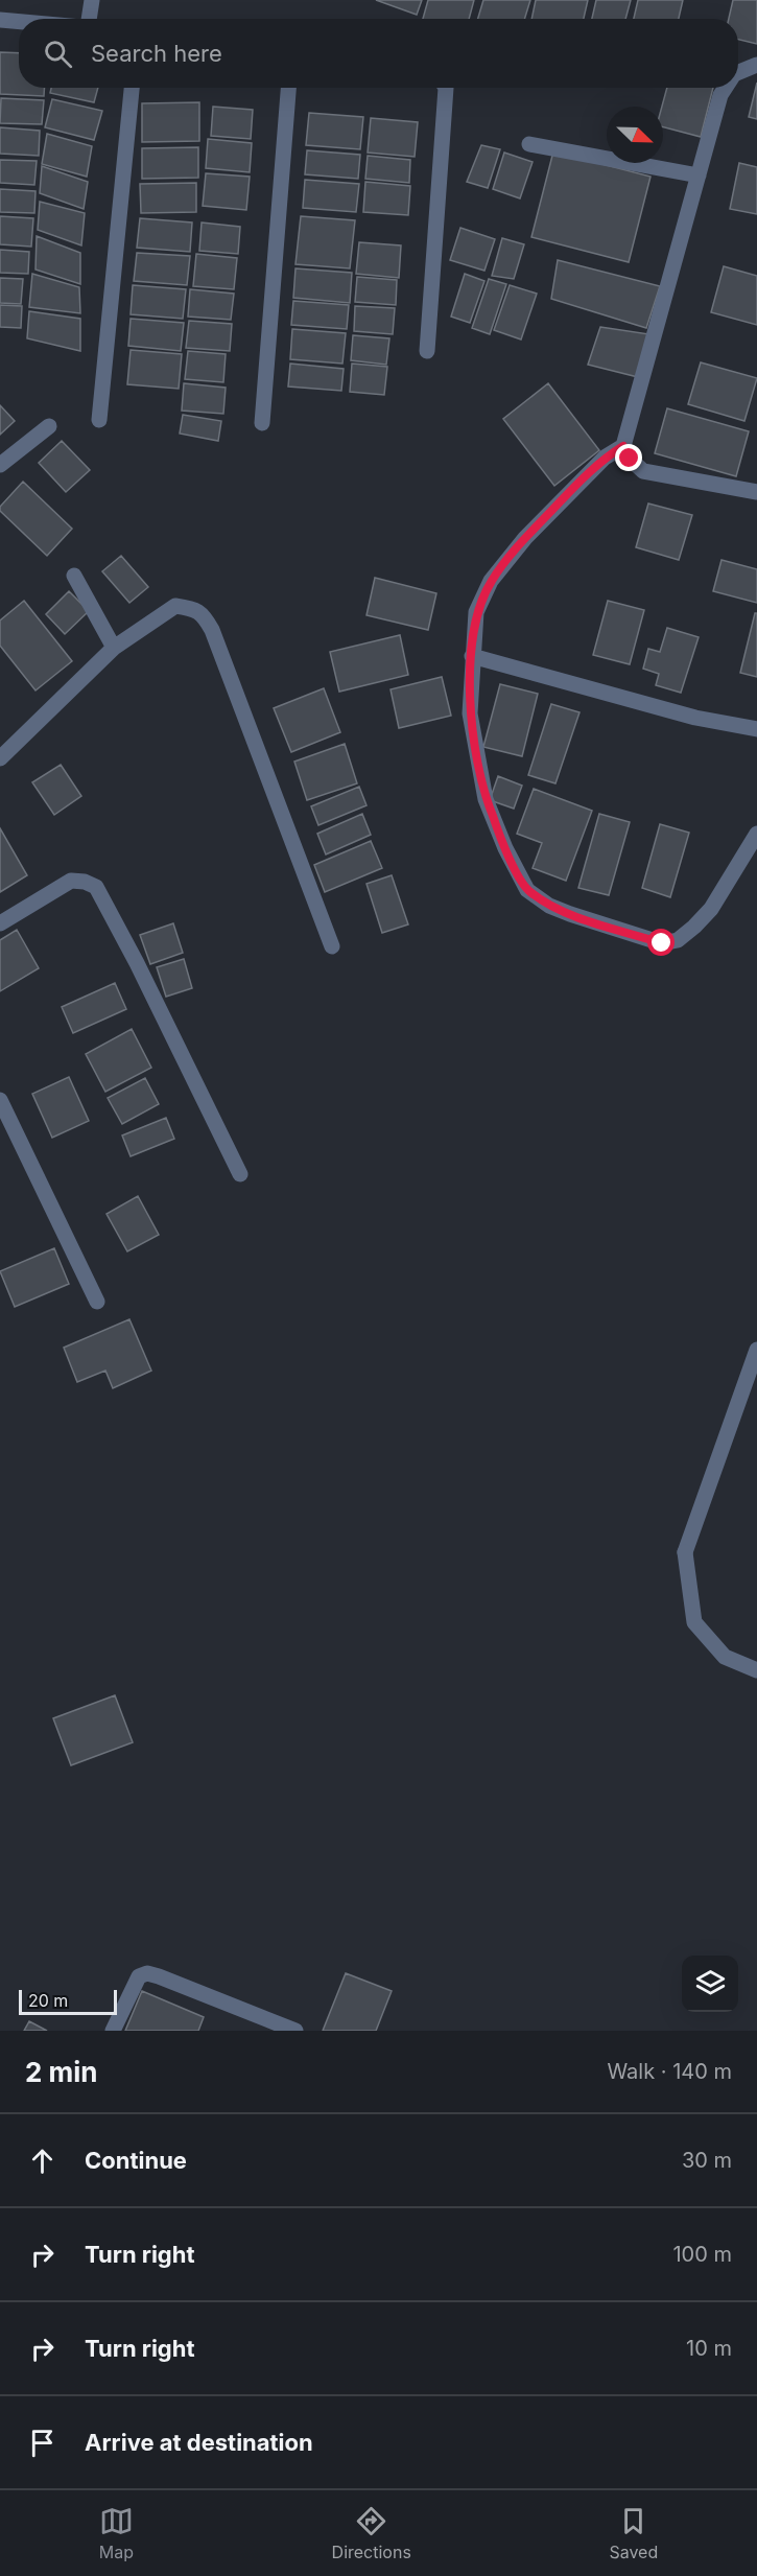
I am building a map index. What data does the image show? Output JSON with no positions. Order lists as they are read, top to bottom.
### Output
{
  "scale_bar": "20 m",
  "north": "bottom right",
  "page": {
    "search": "Search here",
    "scale": "20 m",
    "heading": ["2 min", "Walk · 140 m"],
    "list": [
      ["Continue", "30 m"],
      ["Turn right", "100 m"],
      ["Turn right", "10 m"],
      "Arrive at destination"
    ],
    "nav": ["Map", "Directions", "Saved"]
  }
}
